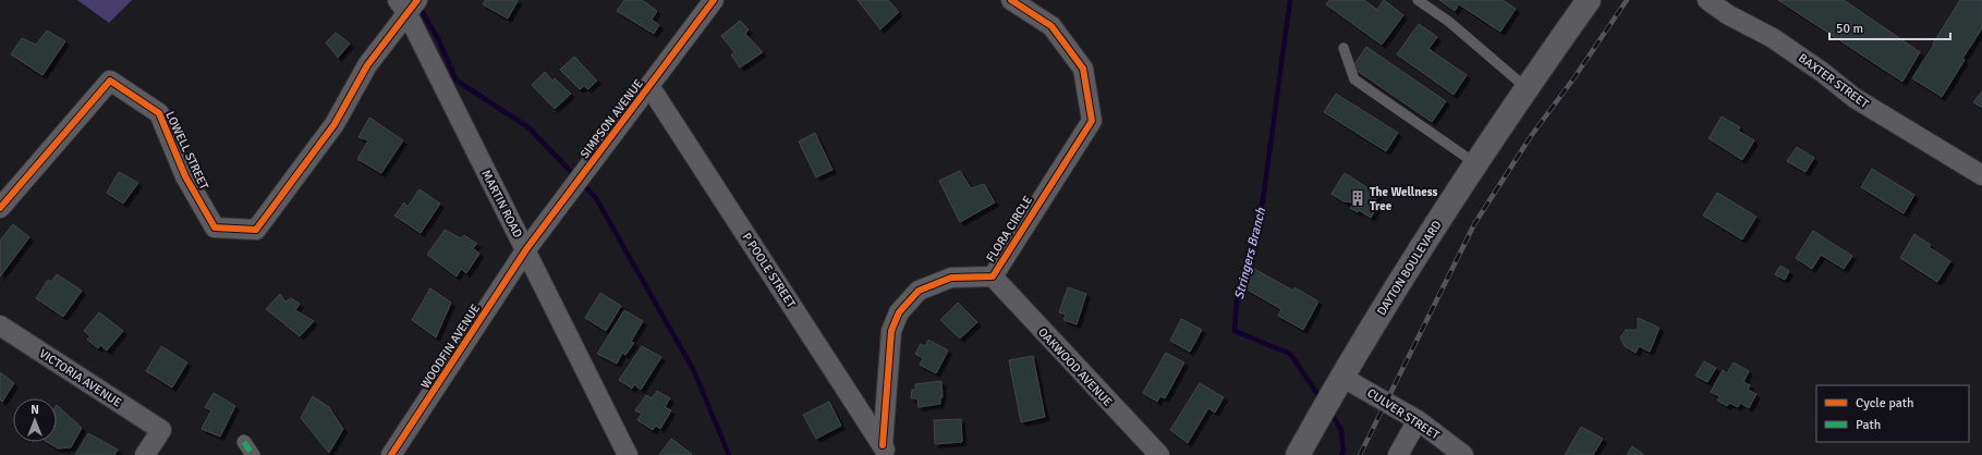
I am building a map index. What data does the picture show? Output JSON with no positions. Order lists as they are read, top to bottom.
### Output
{
  "streets": {
    "main road": ["DAYTON BOULEVARD"],
    "street": [
      "BAXTER STREET",
      "SIMPSON AVENUE",
      "LOWELL STREET",
      "MARTIN ROAD",
      "FLORA CIRCLE",
      "P POOLE STREET",
      "WOODFIN AVENUE",
      "OAKWOOD AVENUE",
      "VICTORIA AVENUE",
      "CULVER STREET"
    ]
  },
  "crossings": [
    ["SIMPSON AVENUE", "MARTIN ROAD"],
    ["SIMPSON AVENUE", "P POOLE STREET"],
    ["SIMPSON AVENUE", "WOODFIN AVENUE"],
    ["LOWELL STREET", "MARTIN ROAD"],
    ["MARTIN ROAD", "WOODFIN AVENUE"],
    ["FLORA CIRCLE", "P POOLE STREET"],
    ["FLORA CIRCLE", "OAKWOOD AVENUE"],
    ["DAYTON BOULEVARD", "CULVER STREET"]
  ],
  "water": ["Stringers Branch"],
  "places": {
    "building": ["The Wellness Tree"]
  },
  "legend": ["Cycle path", "Path"],
  "scale_bar": "50 m",
  "north": "top"
}
